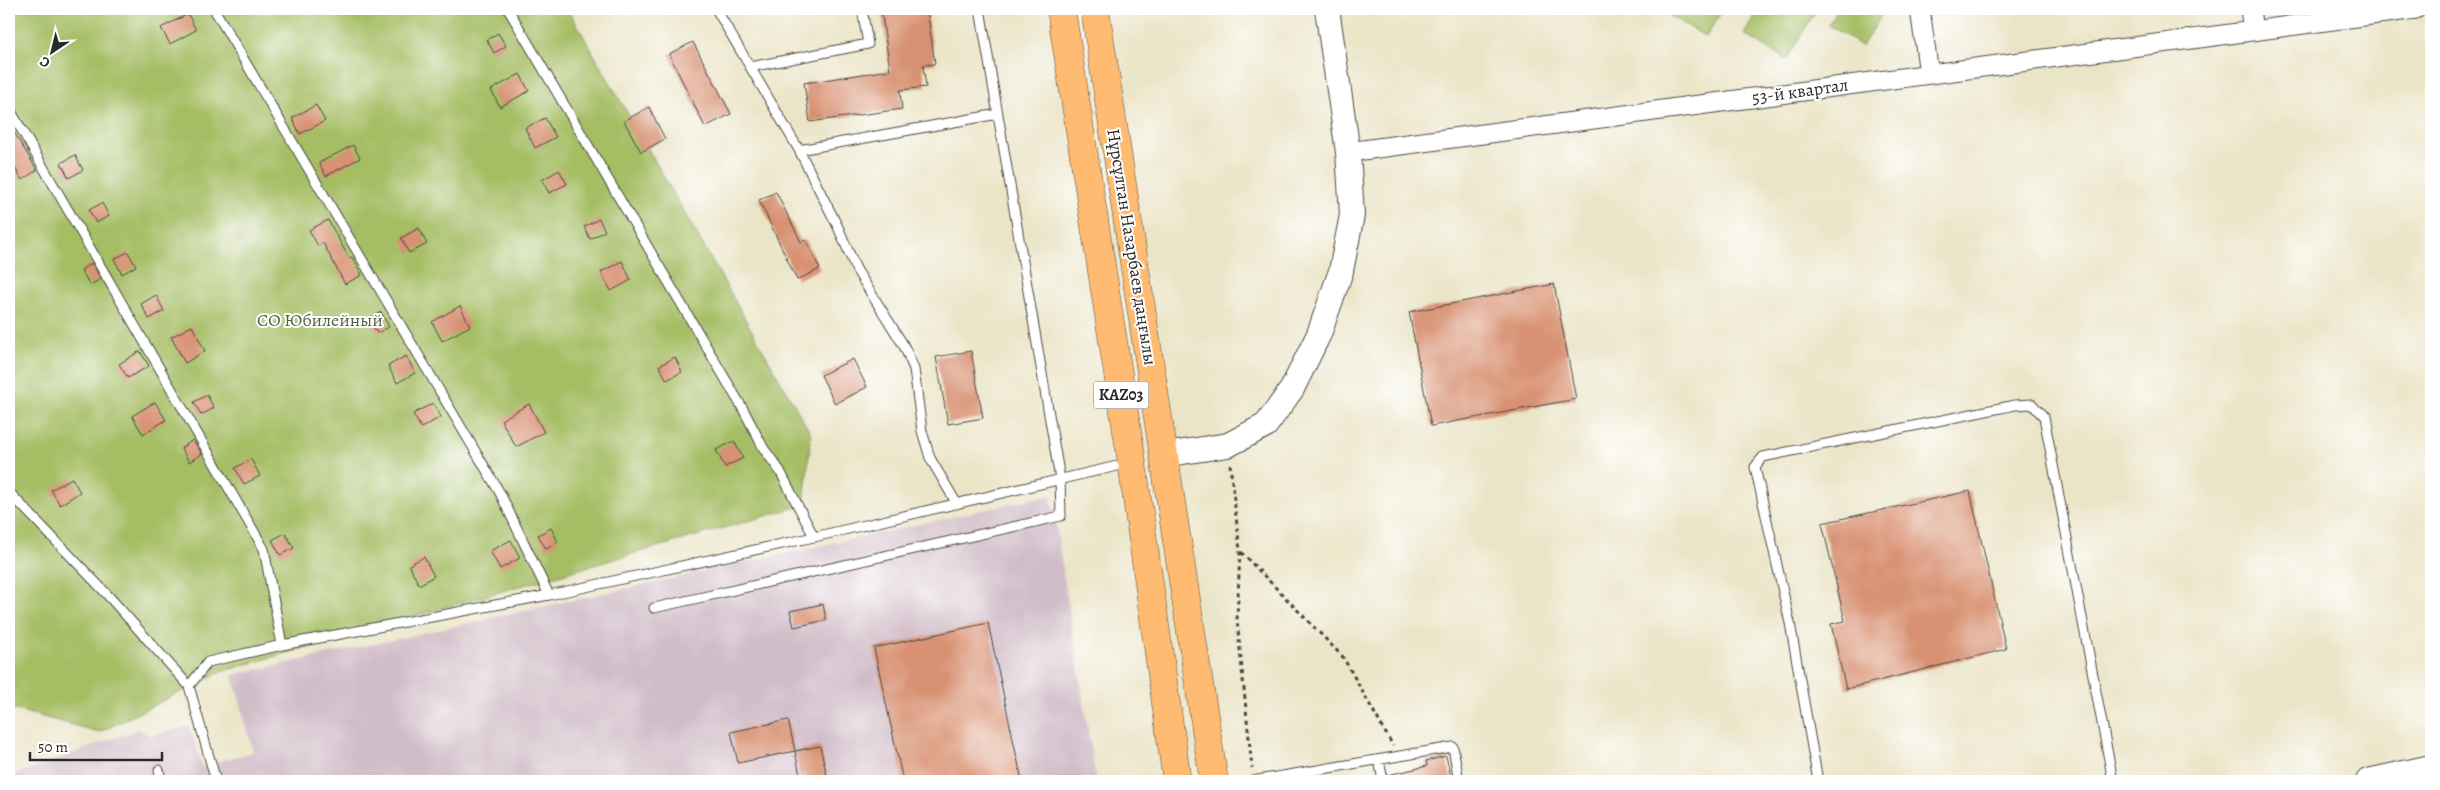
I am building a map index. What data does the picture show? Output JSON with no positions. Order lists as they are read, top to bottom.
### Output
{
  "streets": {
    "main road": ["Нұрсұлтан Назарбаев даңғылы", "KАZ03"],
    "street": ["53-й квартал"]
  },
  "parks": ["СО Юбилейный"],
  "scale_bar": "50 m",
  "north": "bottom left"
}
